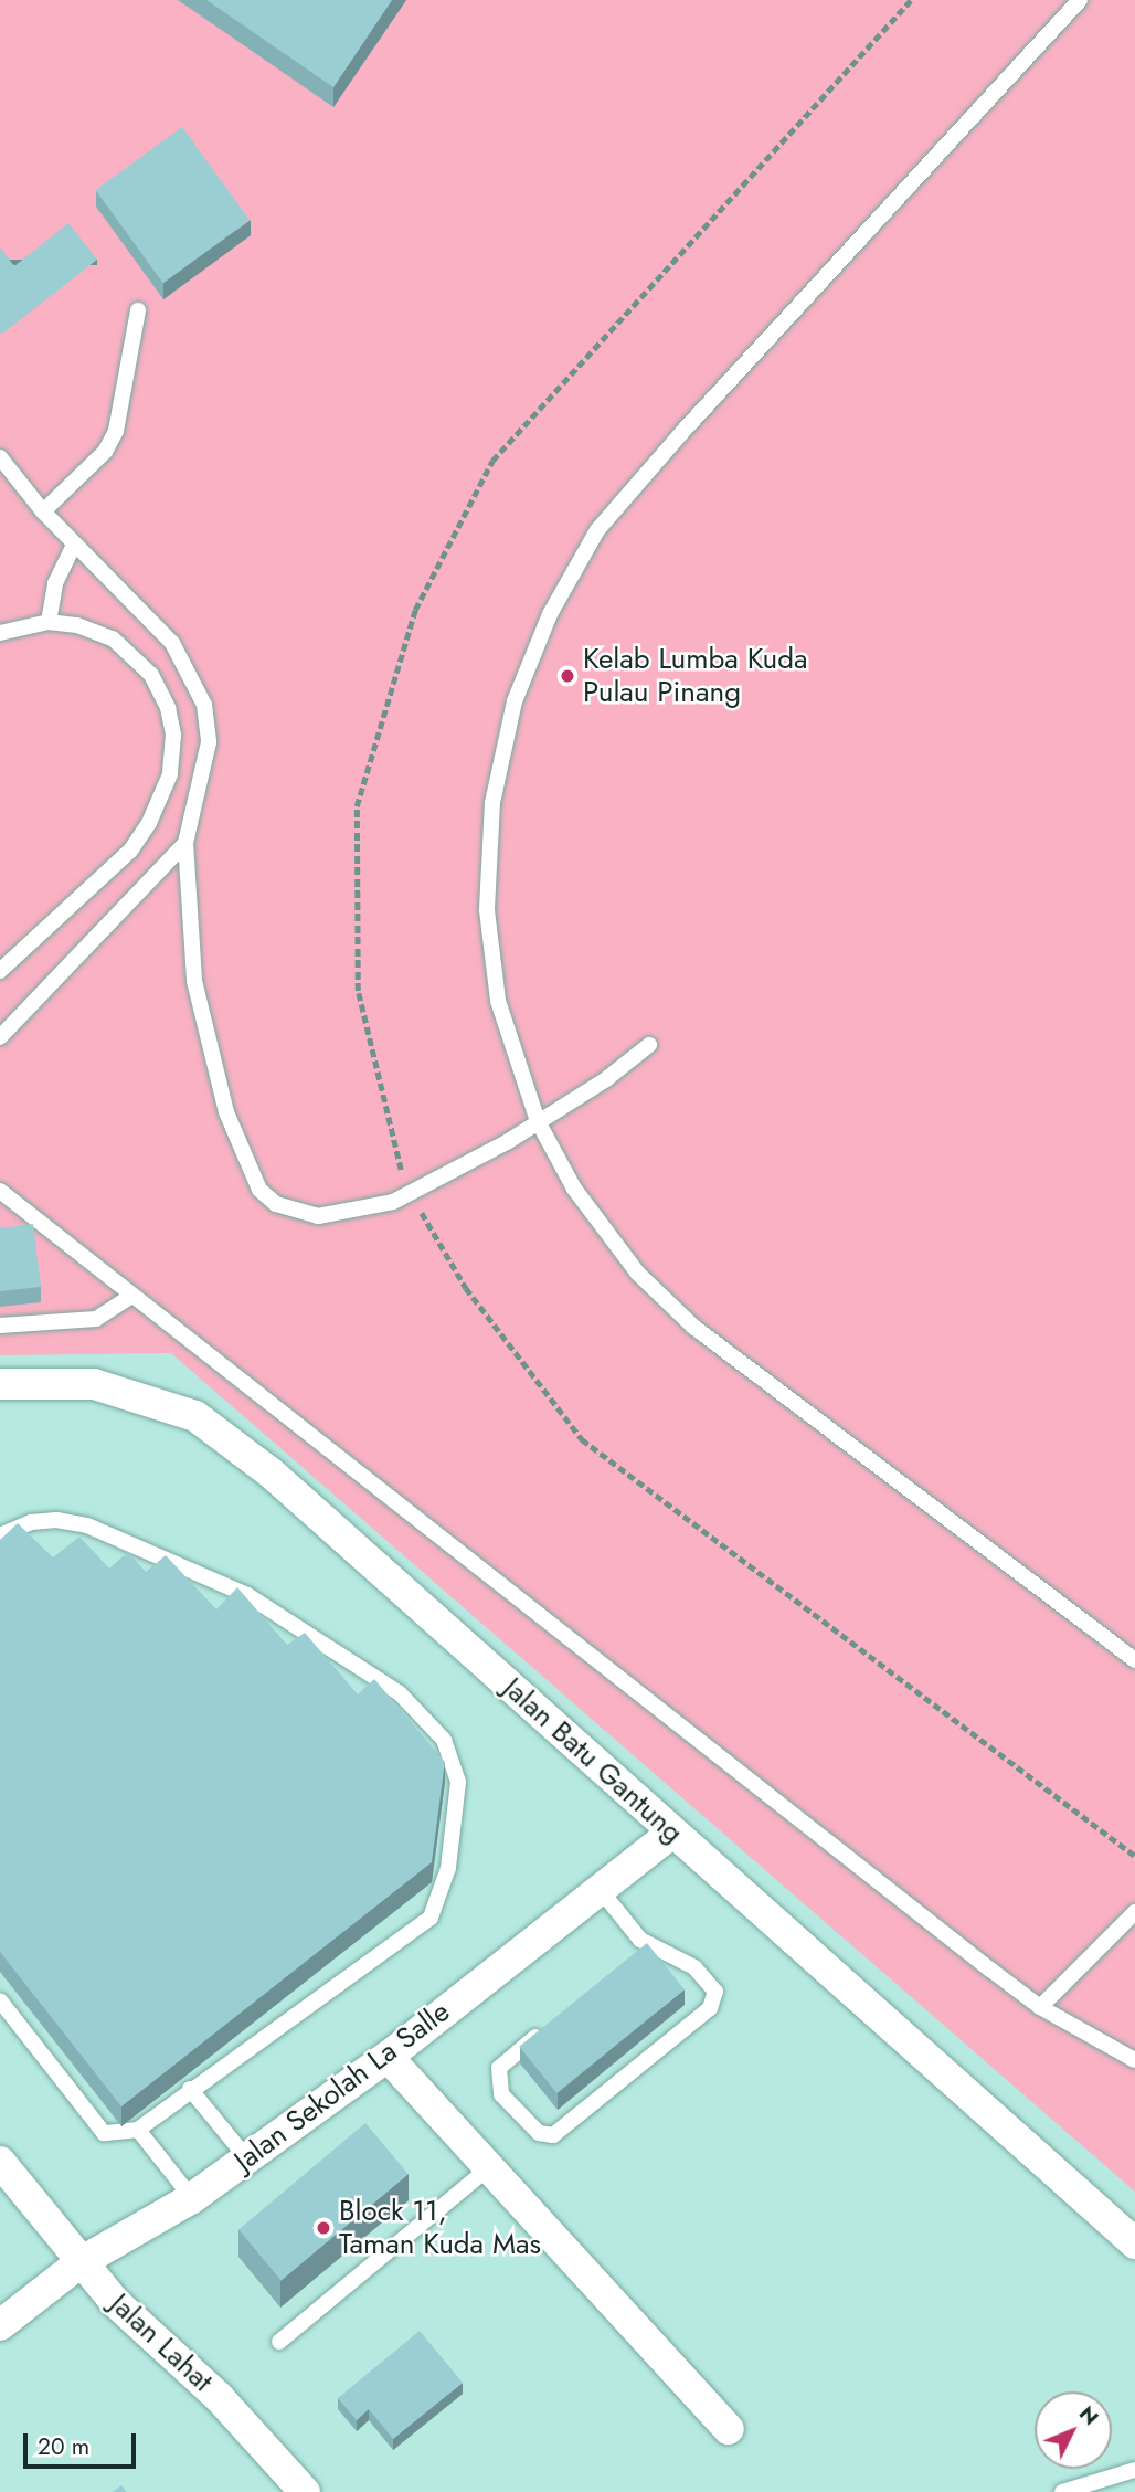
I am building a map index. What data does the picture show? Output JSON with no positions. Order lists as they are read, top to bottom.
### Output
{
  "streets": {
    "street": ["Jalan Batu Gantung", "Jalan Sekolah La Salle", "Jalan Lahat"]
  },
  "crossings": [
    ["Jalan Batu Gantung", "Jalan Sekolah La Salle"],
    ["Jalan Sekolah La Salle", "Jalan Lahat"]
  ],
  "places": ["Kelab Lumba Kuda Pulau Pinang", "Block 11, Taman Kuda Mas"],
  "scale_bar": "20 m",
  "north": "top right"
}
